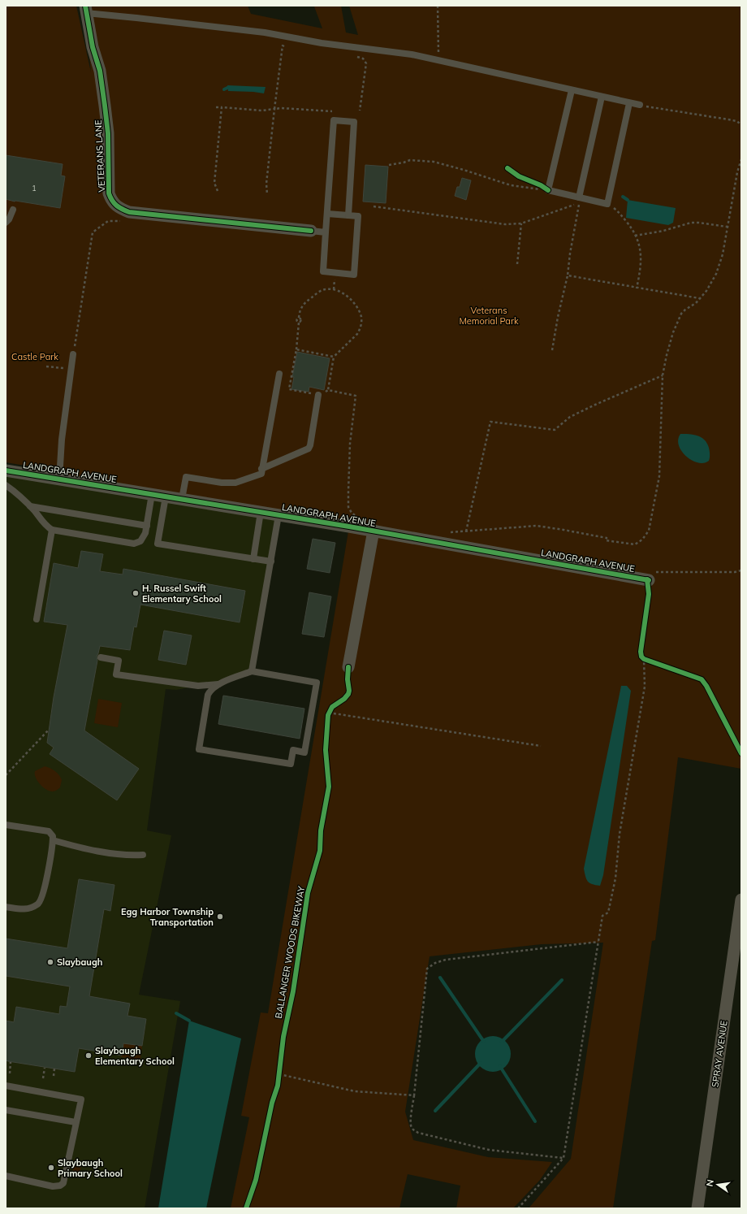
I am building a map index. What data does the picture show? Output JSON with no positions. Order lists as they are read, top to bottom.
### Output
{
  "streets": {
    "street": ["VETERANS LANE", "LANDGRAPH AVENUE", "SPRAY AVENUE"],
    "cycle path": ["BALLANGER WOODS BIKEWAY"]
  },
  "parks": ["Veterans Memorial Park", "Castle Park"],
  "places": [
    "H. Russel Swift Elementary School",
    "Egg Harbor Township Transportation",
    "Slaybaugh",
    "Slaybaugh Elementary School",
    "Slaybaugh Primary School"
  ],
  "house_numbers": ["1"],
  "north": "left"
}
